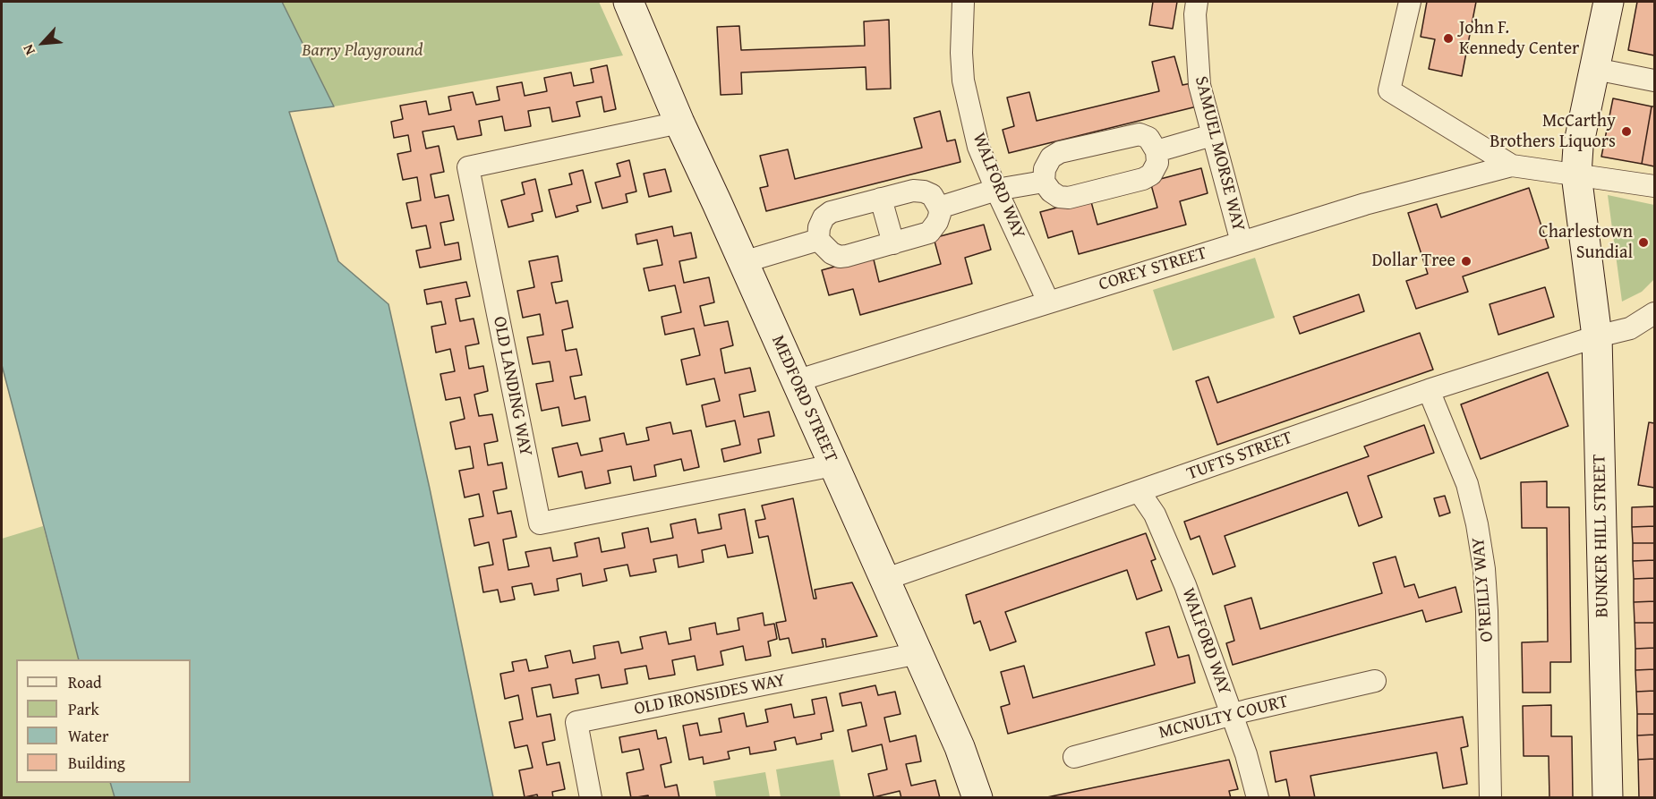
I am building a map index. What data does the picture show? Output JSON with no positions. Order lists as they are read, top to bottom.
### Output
{
  "streets": {
    "main road": ["MEDFORD STREET", "BUNKER HILL STREET"],
    "street": [
      "SAMUEL MORSE WAY",
      "WALFORD WAY",
      "COREY STREET",
      "OLD LANDING WAY",
      "TUFTS STREET",
      "O'REILLY WAY",
      "OLD IRONSIDES WAY",
      "MCNULTY COURT"
    ]
  },
  "crossings": [
    ["SAMUEL MORSE WAY", "COREY STREET"],
    ["WALFORD WAY", "COREY STREET"],
    ["WALFORD WAY", "TUFTS STREET"],
    ["WALFORD WAY", "MCNULTY COURT"],
    ["COREY STREET", "MEDFORD STREET"],
    ["OLD LANDING WAY", "MEDFORD STREET"],
    ["MEDFORD STREET", "TUFTS STREET"],
    ["MEDFORD STREET", "OLD IRONSIDES WAY"],
    ["TUFTS STREET", "BUNKER HILL STREET"],
    ["TUFTS STREET", "O'REILLY WAY"]
  ],
  "parks": ["Barry Playground"],
  "places": [
    "John F. Kennedy Center",
    "McCarthy Brothers Liquors",
    "Charlestown Sundial",
    "Dollar Tree"
  ],
  "legend": [
    "Road",
    "Park",
    "Water",
    "Building"
  ],
  "north": "bottom left"
}
